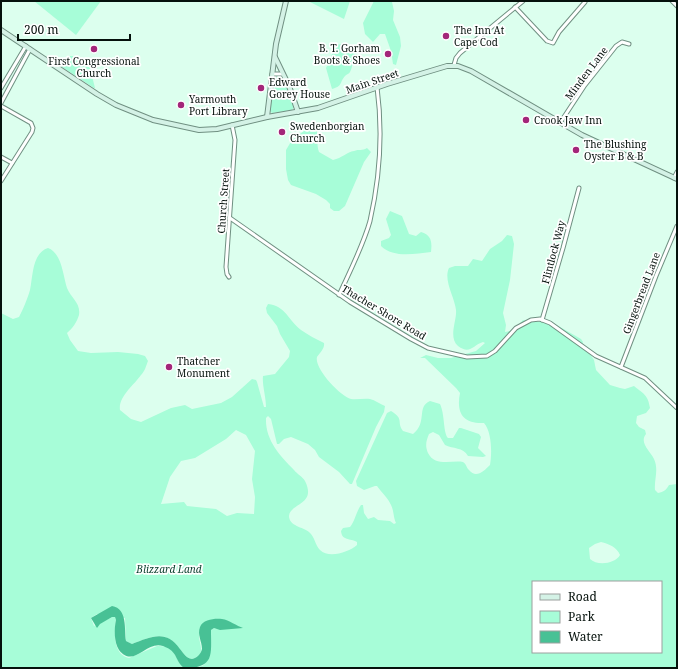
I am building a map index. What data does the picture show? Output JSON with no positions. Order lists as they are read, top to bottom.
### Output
{
  "streets": {
    "main road": ["Main Street"],
    "street": [
      "Minden Lane",
      "Church Street",
      "Flintlock Way",
      "Gingerbread Lane",
      "Thacher Shore Road"
    ]
  },
  "crossings": [
    ["Main Street", "Church Street"],
    ["Church Street", "Thacher Shore Road"],
    ["Flintlock Way", "Thacher Shore Road"]
  ],
  "parks": ["Blizzard Land"],
  "places": [
    "The Inn At Cape Cod",
    "First Congressional Church",
    "B. T. Gorham Boots & Shoes",
    "Edward Gorey House",
    "Yarmouth Port Library",
    "Crook Jaw Inn",
    "Swedenborgian Church",
    "The Blushing Oyster B & B",
    "Thatcher Monument"
  ],
  "legend": ["Road", "Park", "Water"],
  "scale_bar": "200 m"
}
